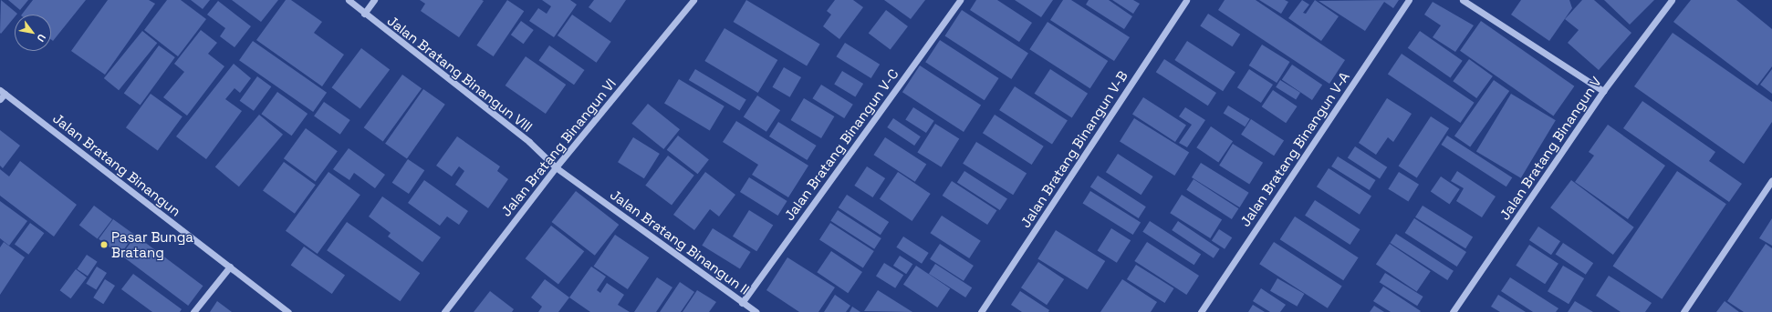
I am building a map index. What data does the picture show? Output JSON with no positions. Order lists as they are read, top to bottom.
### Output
{
  "streets": {
    "street": [
      "Jalan Bratang Binangun VIII",
      "Jalan Bratang Binangun V-C",
      "Jalan Bratang Binangun VI",
      "Jalan Bratang Binangun V",
      "Jalan Bratang Binangun V-B",
      "Jalan Bratang Binangun V-A",
      "Jalan Bratang Binangun",
      "Jalan Bratang Binangun II"
    ]
  },
  "crossings": [
    ["Jalan Bratang Binangun VIII", "Jalan Bratang Binangun VI"],
    ["Jalan Bratang Binangun VIII", "Jalan Bratang Binangun II"],
    ["Jalan Bratang Binangun V-C", "Jalan Bratang Binangun II"]
  ],
  "places": ["Pasar Bunga Bratang"],
  "north": "bottom right"
}
